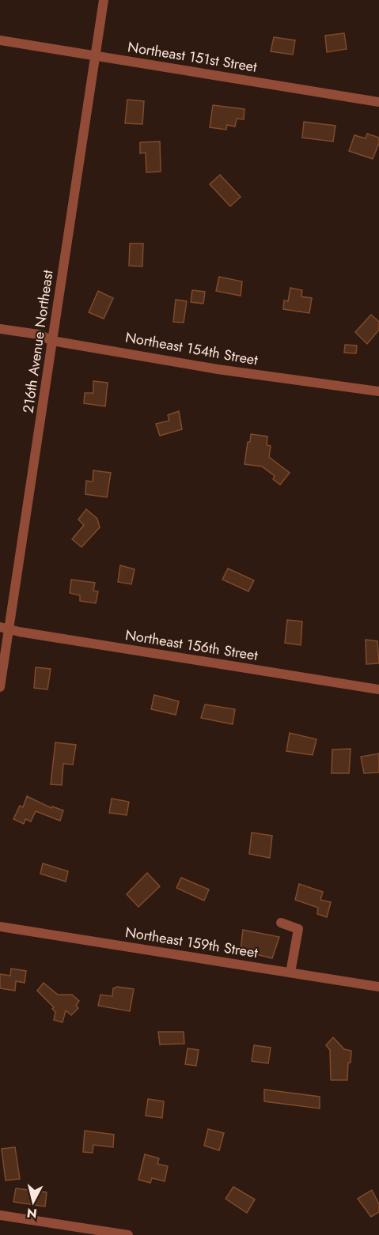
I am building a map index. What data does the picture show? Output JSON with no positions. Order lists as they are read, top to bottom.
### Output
{
  "streets": {
    "street": [
      "Northeast 151st Street",
      "216th Avenue Northeast",
      "Northeast 154th Street",
      "Northeast 156th Street",
      "Northeast 159th Street"
    ]
  },
  "crossings": [
    ["Northeast 151st Street", "216th Avenue Northeast"],
    ["216th Avenue Northeast", "Northeast 154th Street"],
    ["216th Avenue Northeast", "Northeast 156th Street"]
  ],
  "north": "bottom"
}
